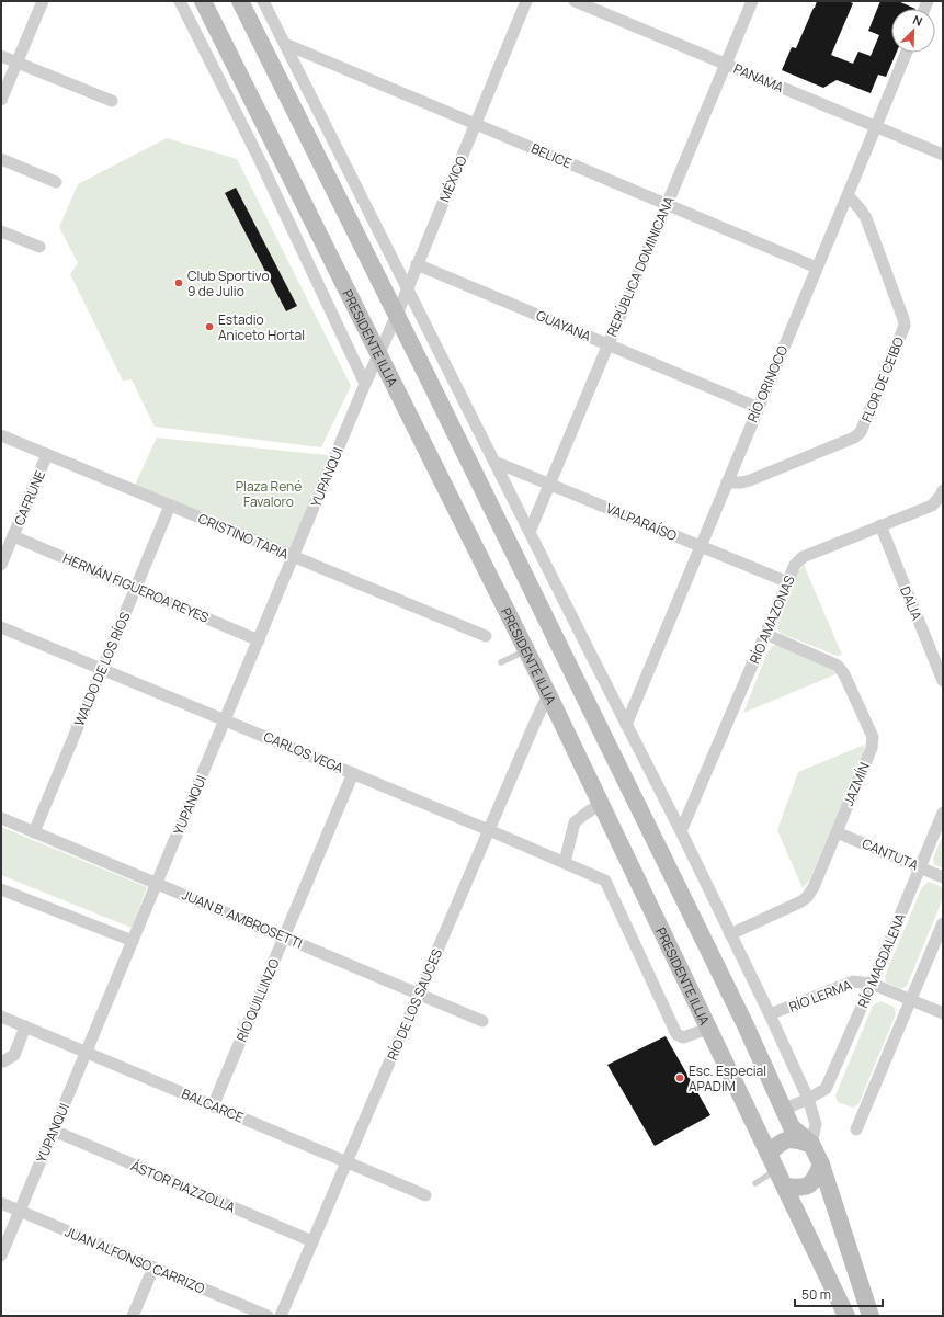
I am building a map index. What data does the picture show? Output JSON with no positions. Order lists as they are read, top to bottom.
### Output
{
  "streets": {
    "main road": ["PRESIDENTE ILLIA"],
    "street": [
      "PANAMA",
      "BELICE",
      "MÉXICO",
      "REPÚBLICA DOMINICANA",
      "GUAYANA",
      "FLOR DE CEIBO",
      "RÍO ORINOCO",
      "YUPANQUI",
      "CAFRUNE",
      "VALPARAÍSO",
      "CRISTINO TAPIA",
      "HERNÁN FIGUEROA REYES",
      "DALIA",
      "RÍO AMAZONAS",
      "WALDO DE LOS RÍOS",
      "CARLOS VEGA",
      "JAZMÍN",
      "CANTUTA",
      "JUAN B. AMBROSETTI",
      "RÍO MAGDALENA",
      "RÍO LERMA",
      "RÍO QUILLINZO",
      "RÍO DE LOS SAUCES",
      "BALCARCE",
      "ÁSTOR PIAZZOLLA",
      "JUAN ALFONSO CARRIZO"
    ]
  },
  "crossings": [
    ["PANAMA", "REPÚBLICA DOMINICANA"],
    ["PANAMA", "RÍO ORINOCO"],
    ["BELICE", "MÉXICO"],
    ["BELICE", "REPÚBLICA DOMINICANA"],
    ["BELICE", "RÍO ORINOCO"],
    ["MÉXICO", "GUAYANA"],
    ["MÉXICO", "PRESIDENTE ILLIA"],
    ["MÉXICO", "YUPANQUI"],
    ["REPÚBLICA DOMINICANA", "GUAYANA"],
    ["REPÚBLICA DOMINICANA", "VALPARAÍSO"],
    ["GUAYANA", "RÍO ORINOCO"],
    ["PRESIDENTE ILLIA", "YUPANQUI"],
    ["PRESIDENTE ILLIA", "CARLOS VEGA"],
    ["PRESIDENTE ILLIA", "RÍO DE LOS SAUCES"],
    ["FLOR DE CEIBO", "RÍO ORINOCO"],
    ["RÍO ORINOCO", "VALPARAÍSO"],
    ["YUPANQUI", "CRISTINO TAPIA"],
    ["YUPANQUI", "HERNÁN FIGUEROA REYES"],
    ["YUPANQUI", "CARLOS VEGA"],
    ["YUPANQUI", "JUAN B. AMBROSETTI"],
    ["YUPANQUI", "BALCARCE"],
    ["YUPANQUI", "ÁSTOR PIAZZOLLA"],
    ["YUPANQUI", "JUAN ALFONSO CARRIZO"],
    ["CAFRUNE", "CRISTINO TAPIA"],
    ["CAFRUNE", "HERNÁN FIGUEROA REYES"],
    ["VALPARAÍSO", "RÍO AMAZONAS"],
    ["CRISTINO TAPIA", "WALDO DE LOS RÍOS"],
    ["HERNÁN FIGUEROA REYES", "WALDO DE LOS RÍOS"],
    ["DALIA", "RÍO AMAZONAS"],
    ["RÍO AMAZONAS", "JAZMÍN"],
    ["WALDO DE LOS RÍOS", "CARLOS VEGA"],
    ["WALDO DE LOS RÍOS", "JUAN B. AMBROSETTI"],
    ["CARLOS VEGA", "RÍO QUILLINZO"],
    ["CARLOS VEGA", "RÍO DE LOS SAUCES"],
    ["JAZMÍN", "CANTUTA"],
    ["CANTUTA", "RÍO MAGDALENA"],
    ["JUAN B. AMBROSETTI", "RÍO QUILLINZO"],
    ["JUAN B. AMBROSETTI", "RÍO DE LOS SAUCES"],
    ["RÍO MAGDALENA", "RÍO LERMA"],
    ["RÍO QUILLINZO", "BALCARCE"],
    ["RÍO DE LOS SAUCES", "BALCARCE"],
    ["RÍO DE LOS SAUCES", "ÁSTOR PIAZZOLLA"]
  ],
  "parks": ["Plaza René Favaloro"],
  "places": ["Club Sportivo 9 de Julio", "Estadio Aniceto Hortal", "Esc. Especial APADIM"],
  "scale_bar": "50 m",
  "north": "top right"
}
